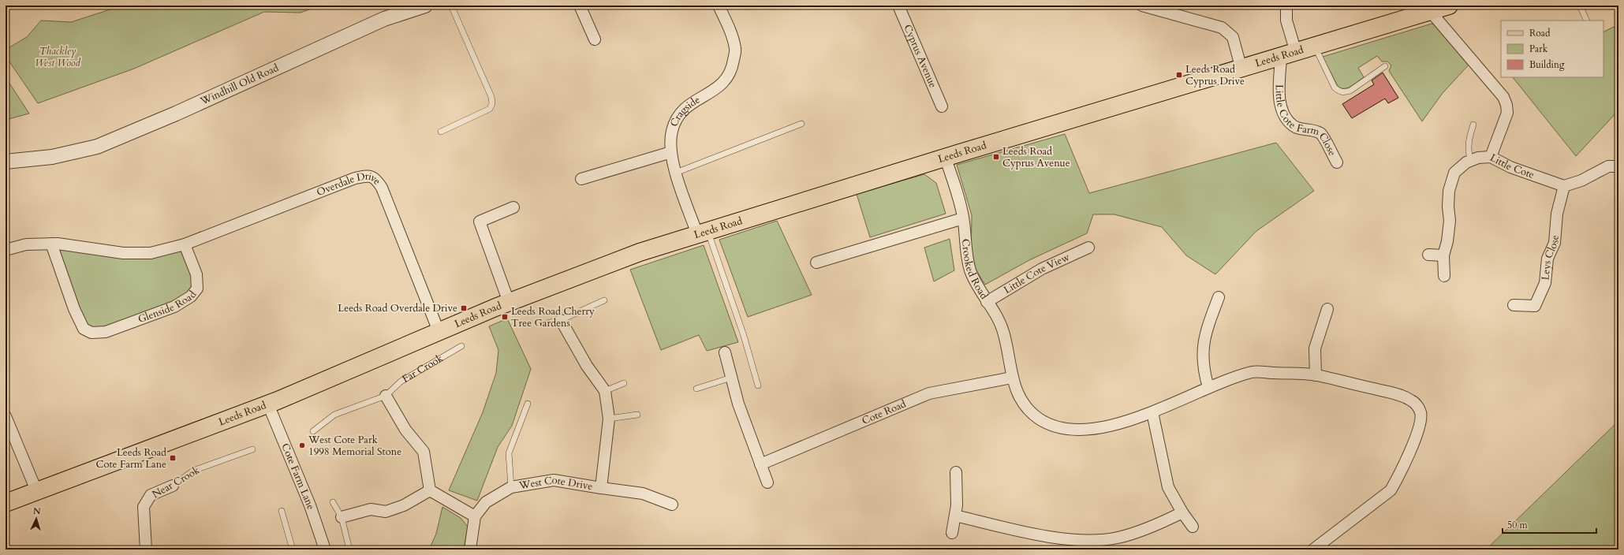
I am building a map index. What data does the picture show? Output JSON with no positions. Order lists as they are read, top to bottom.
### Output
{
  "streets": {
    "main road": ["Leeds Road"],
    "street": [
      "Cyprus Avenue",
      "Windhill Old Road",
      "Cragside",
      "Little Cote Farm Close",
      "Little Cote",
      "Overdale Drive",
      "Leys Close",
      "Crooked Road",
      "Little Cote View",
      "Glenside Road",
      "Cote Road",
      "Cote Farm Lane",
      "Near Crook",
      "West Cote Drive"
    ],
    "lane": ["Far Crook"]
  },
  "crossings": [
    ["Leeds Road", "Cragside"],
    ["Leeds Road", "Little Cote Farm Close"],
    ["Leeds Road", "Overdale Drive"],
    ["Leeds Road", "Crooked Road"],
    ["Leeds Road", "Cote Farm Lane"],
    ["Little Cote", "Leys Close"],
    ["Overdale Drive", "Glenside Road"],
    ["Crooked Road", "Little Cote View"],
    ["Crooked Road", "Cote Road"]
  ],
  "parks": ["Thackley West Wood"],
  "places": {
    "transit": [
      "Leeds Road Cyprus Drive",
      "Leeds Road Cyprus Avenue",
      "Leeds Road Overdale Drive",
      "Leeds Road Cherry Tree Gardens",
      "Leeds Road Cote Farm Lane"
    ],
    "other": ["West Cote Park 1998 Memorial Stone"]
  },
  "legend": ["Road", "Park", "Building"],
  "scale_bar": "50 m",
  "north": "top"
}
